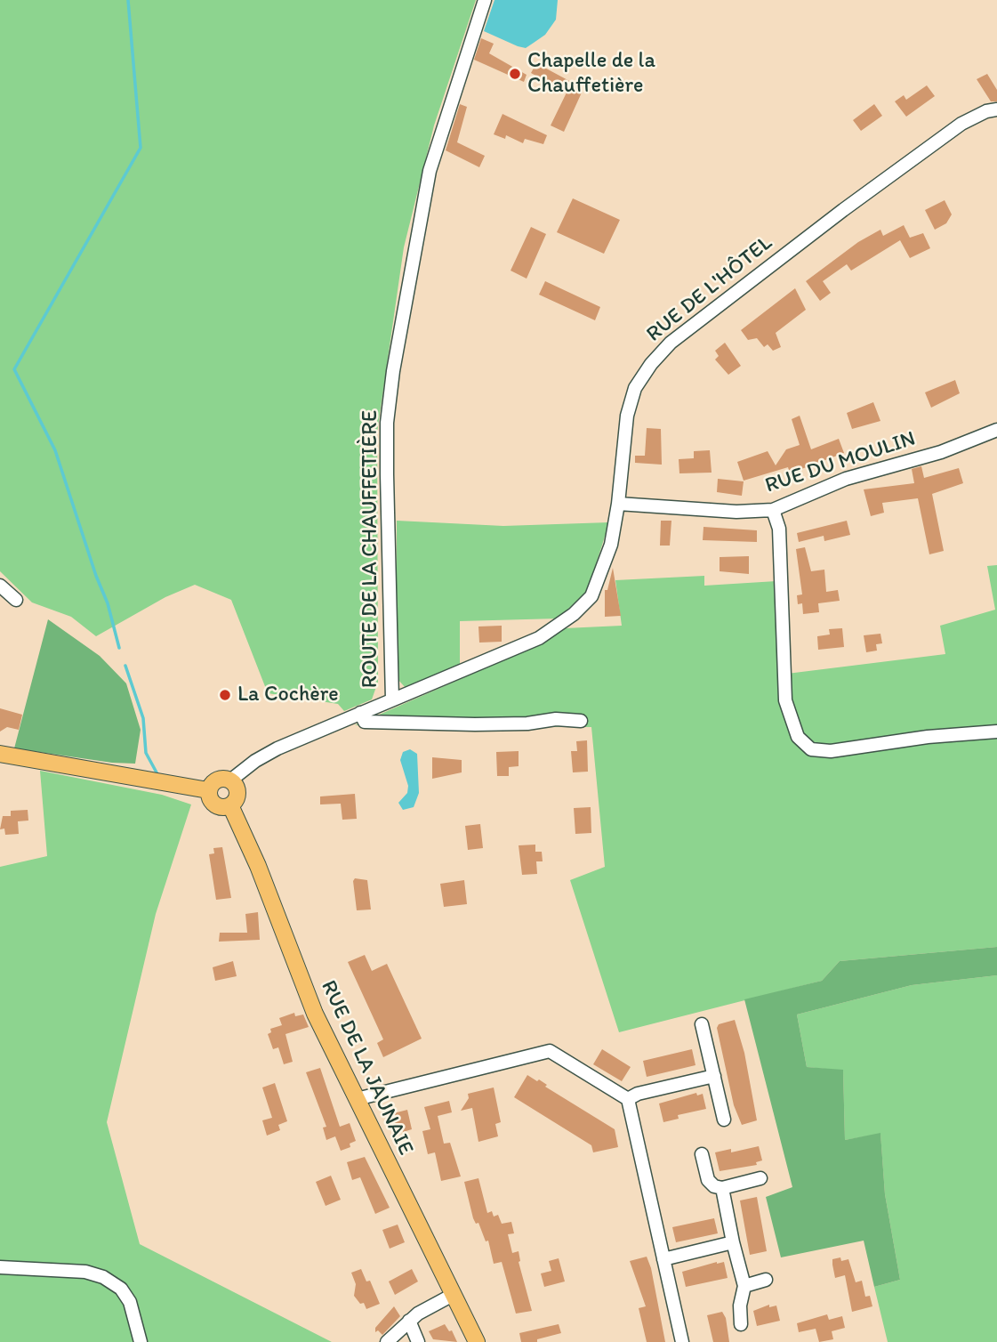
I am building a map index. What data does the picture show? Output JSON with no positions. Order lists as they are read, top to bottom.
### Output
{
  "streets": {
    "main road": ["RUE DE LA JAUNAIE"],
    "street": ["RUE DE L'HÔTEL", "RUE DU MOULIN", "ROUTE DE LA CHAUFFETIÈRE"]
  },
  "crossings": [
    ["RUE DE L'HÔTEL", "RUE DU MOULIN"],
    ["RUE DE L'HÔTEL", "ROUTE DE LA CHAUFFETIÈRE"],
    ["RUE DE L'HÔTEL", "RUE DE LA JAUNAIE"]
  ],
  "places": ["Chapelle de la Chauffetière", "La Cochère"]
}
